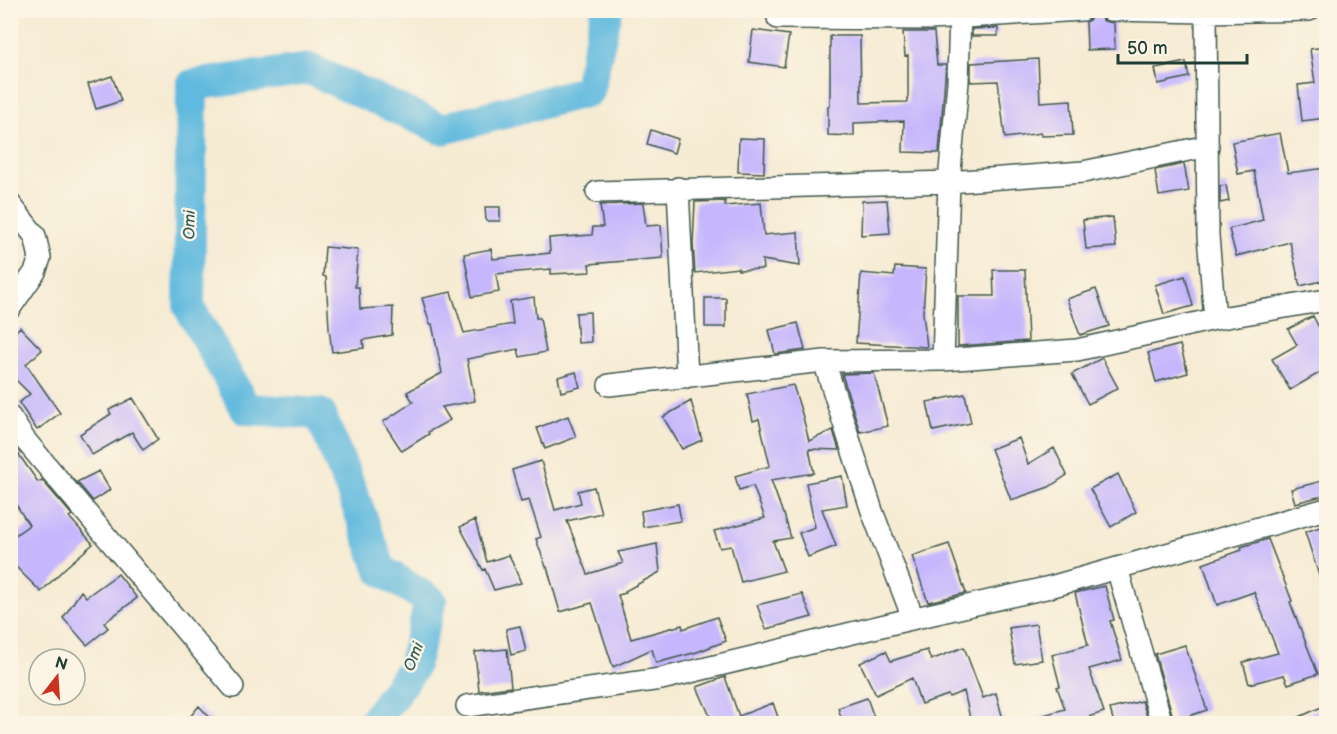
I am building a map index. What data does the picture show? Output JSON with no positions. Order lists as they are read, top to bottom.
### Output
{
  "water": ["Omi"],
  "scale_bar": "50 m",
  "north": "top"
}
